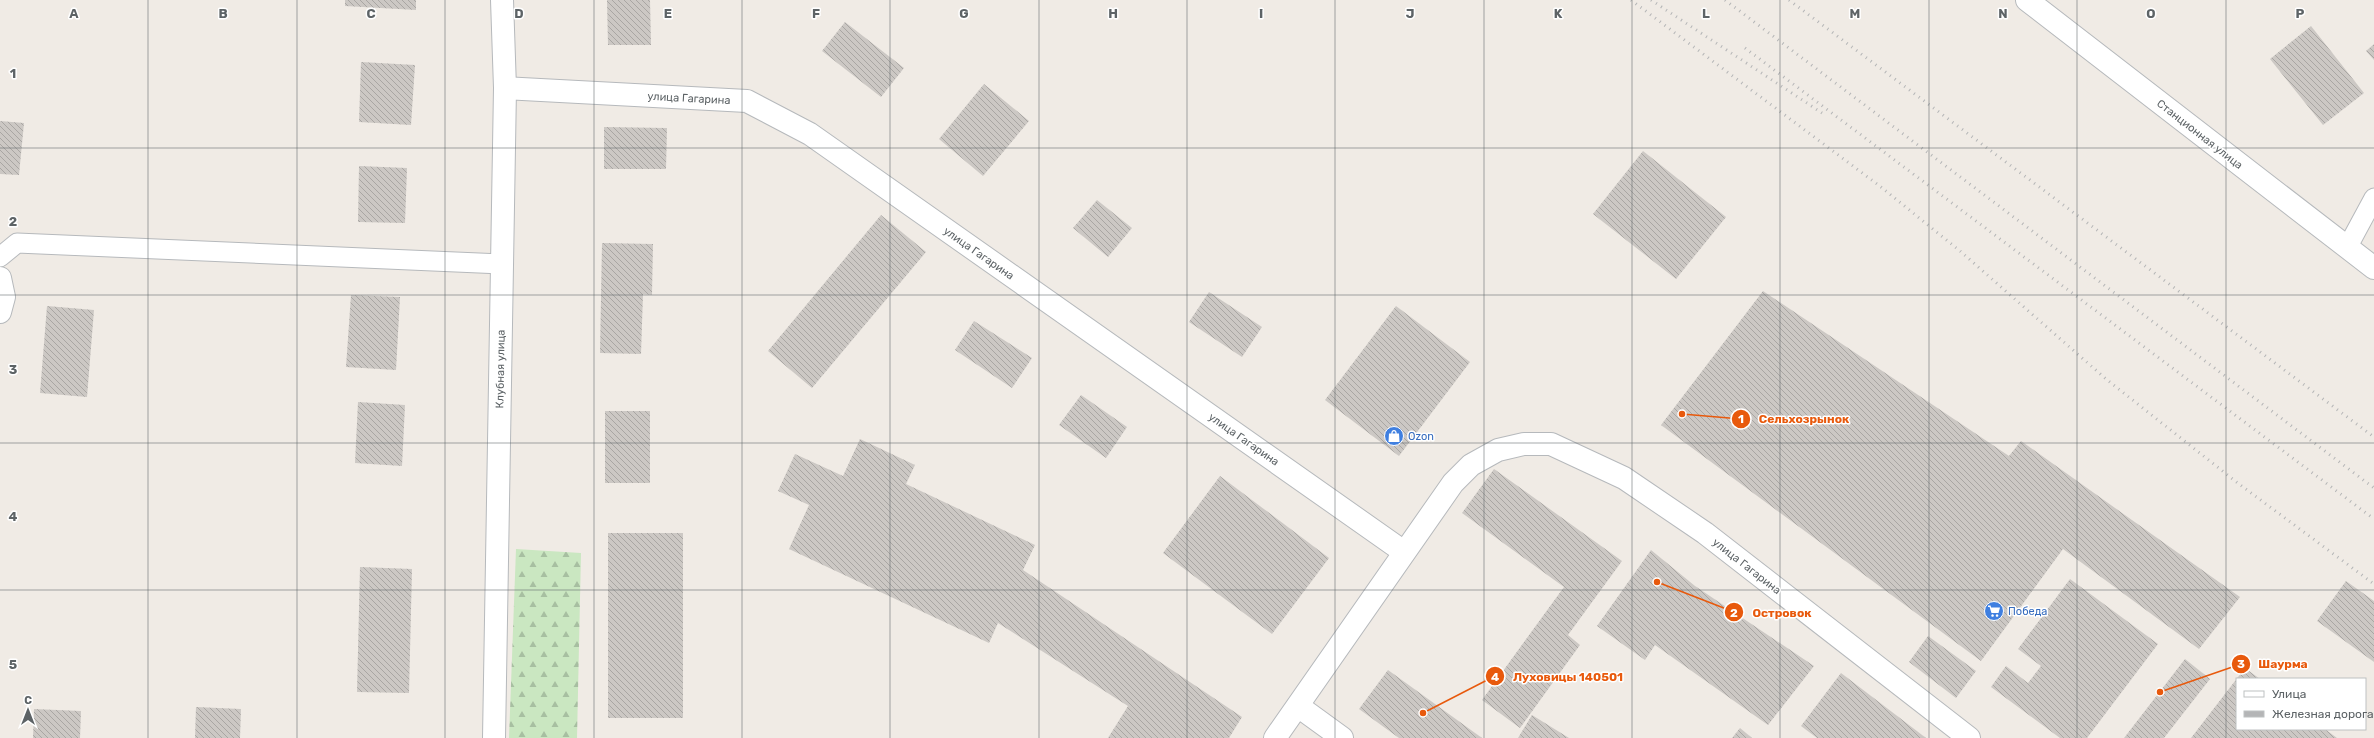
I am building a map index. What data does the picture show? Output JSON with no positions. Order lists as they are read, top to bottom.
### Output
{
  "streets": {
    "street": ["улица Гагарина", "Станционная улица", "Клубная улица"]
  },
  "crossings": [
    ["улица Гагарина", "Клубная улица"]
  ],
  "places": {
    "other": [
      "Сельхозрынок",
      "Островок",
      "Шаурма",
      "Луховицы 140501"
    ],
    "shop": ["Ozon"],
    "supermarket": ["Победа"]
  },
  "legend": ["Улица", "Железная дорога"],
  "north": "top",
  "grid": {
    "columns": [
      "A",
      "B",
      "C",
      "D",
      "E",
      "F",
      "G",
      "H",
      "I",
      "J",
      "K",
      "L",
      "M",
      "N",
      "O",
      "P"
    ],
    "rows": [
      "1",
      "2",
      "3",
      "4",
      "5"
    ]
  }
}
